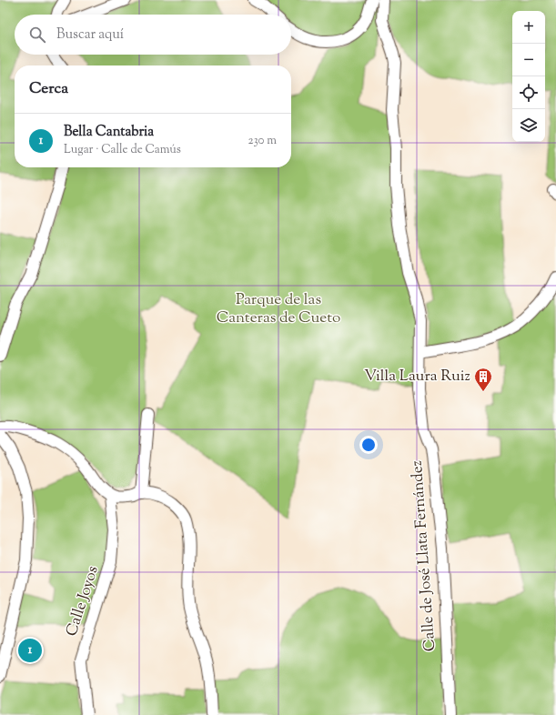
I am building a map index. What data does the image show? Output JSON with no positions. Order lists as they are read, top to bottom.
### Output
{
  "streets": {
    "street": ["Calle de José Llata Fernández", "Calle Joyos"]
  },
  "parks": ["Parque de las Canteras de Cueto"],
  "places": {
    "building": ["Villa Laura Ruiz"]
  },
  "page": {
    "map_buttons": ["+", "−"],
    "search": "Buscar aquí",
    "heading": "Cerca",
    "list": [
      {
        "mark": "1",
        "name": "Bella Cantabria",
        "note": "Lugar · Calle de Camús",
        "value": "230 m"
      }
    ],
    "pins": "1"
  }
}
